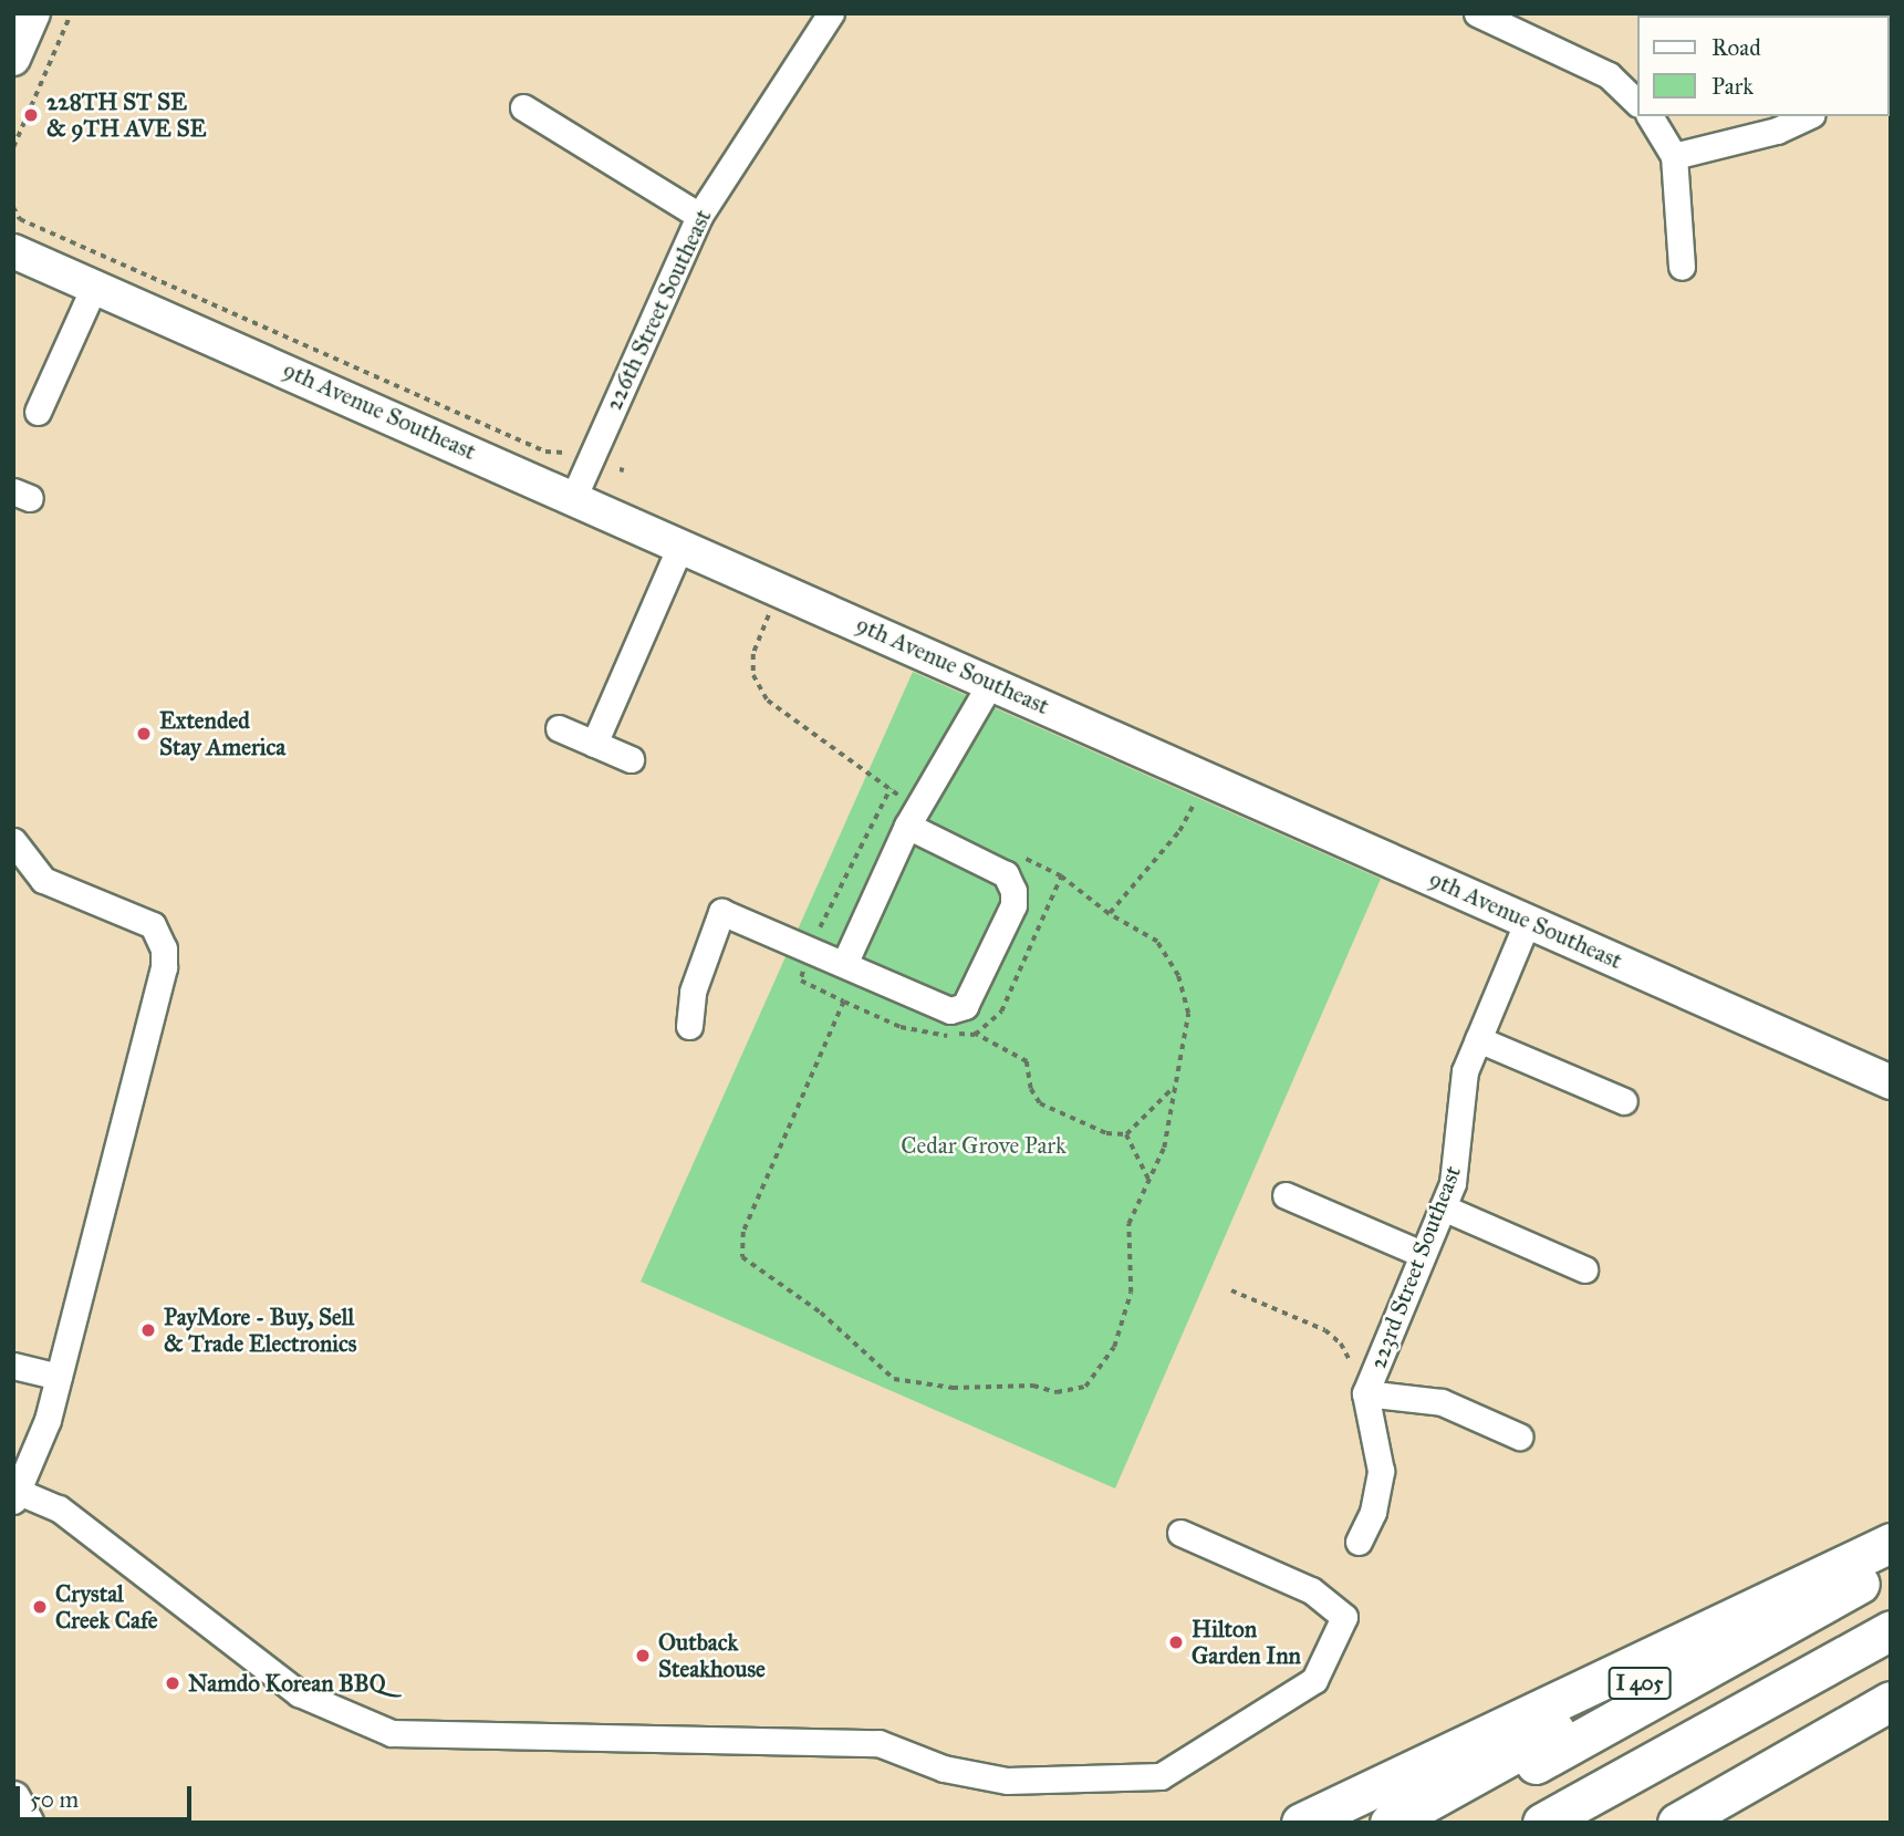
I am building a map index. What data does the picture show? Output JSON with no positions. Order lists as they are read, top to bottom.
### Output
{
  "streets": {
    "highway": ["I 405"],
    "main road": ["9th Avenue Southeast"],
    "street": ["226th Street Southeast", "223rd Street Southeast"]
  },
  "crossings": [
    ["226th Street Southeast", "9th Avenue Southeast"],
    ["9th Avenue Southeast", "223rd Street Southeast"]
  ],
  "parks": ["Cedar Grove Park"],
  "places": [
    "228TH ST SE & 9TH AVE SE",
    "Extended Stay America",
    "PayMore - Buy, Sell & Trade Electronics",
    "Crystal Creek Cafe",
    "Hilton Garden Inn",
    "Outback Steakhouse",
    "Namdo Korean BBQ"
  ],
  "legend": ["Road", "Park"],
  "scale_bar": "50 m"
}
